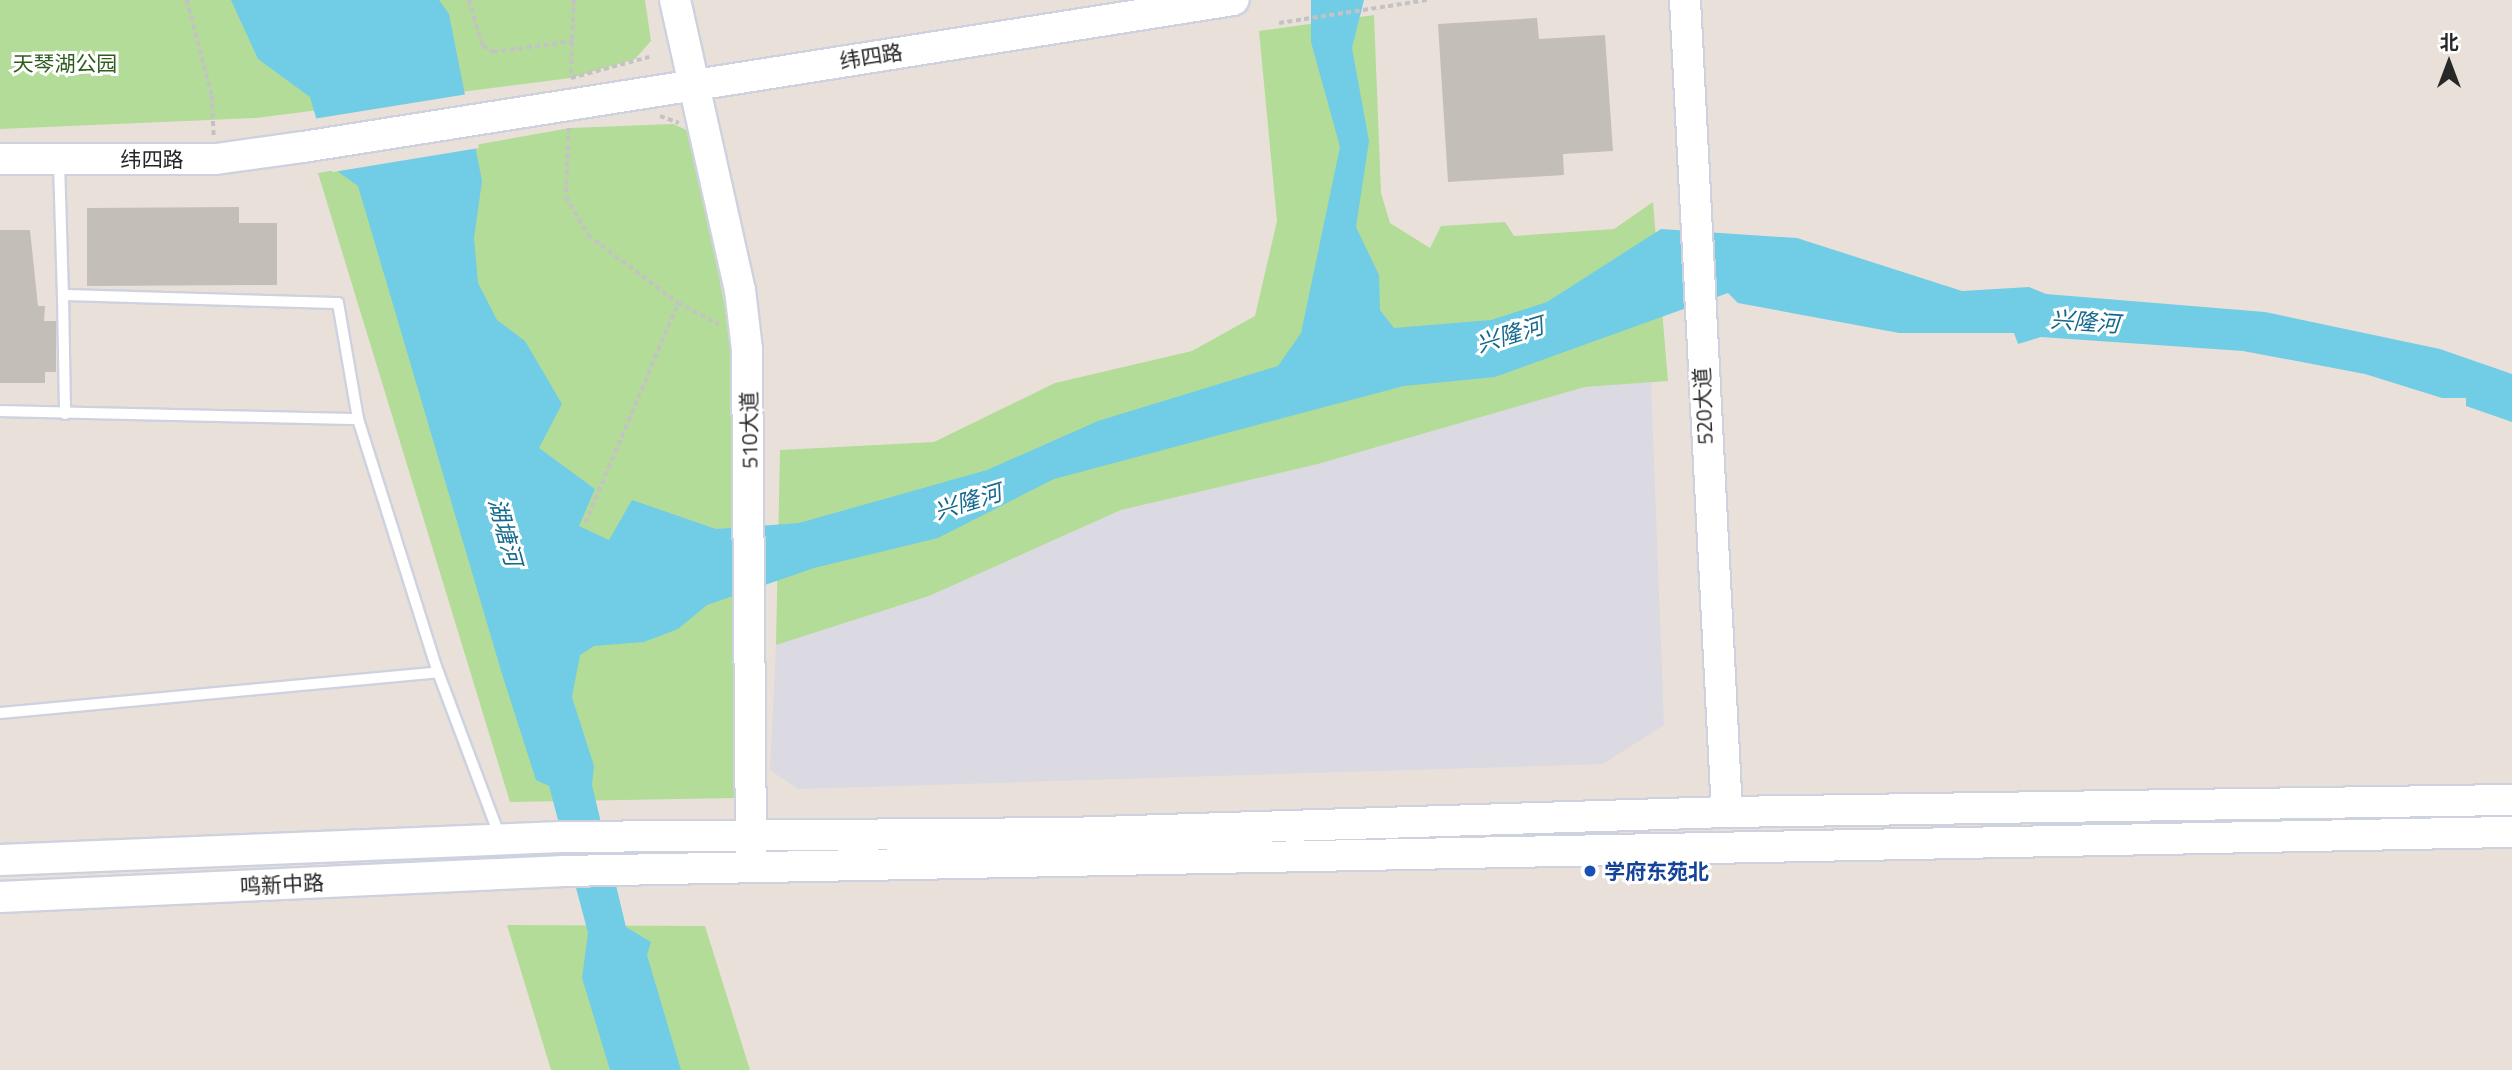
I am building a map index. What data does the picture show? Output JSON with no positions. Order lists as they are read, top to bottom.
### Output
{
  "streets": {
    "main road": [
      "纬四路",
      "520大道",
      "510大道",
      "鸣新中路"
    ]
  },
  "crossings": [
    ["纬四路", "510大道"],
    ["520大道", "鸣新中路"],
    ["510大道", "鸣新中路"]
  ],
  "water": ["兴隆河", "湖塘河"],
  "parks": ["天琴湖公园"],
  "places": ["学府东苑北"],
  "north": "top"
}
